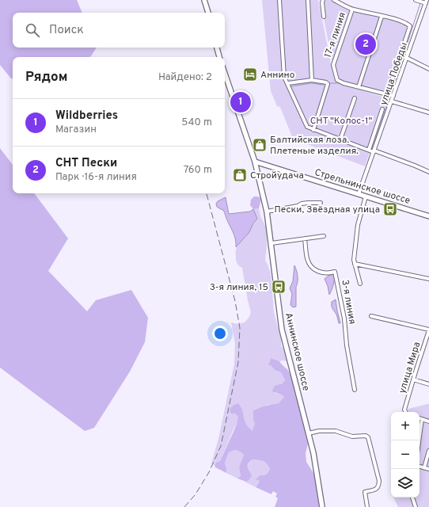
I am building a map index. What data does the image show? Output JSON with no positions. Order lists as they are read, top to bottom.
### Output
{
  "streets": {
    "main road": ["Стрельнинское шоссе", "Аннинское шоссе"],
    "street": [
      "17-я линия",
      "улица Победы",
      "3-я линия",
      "улица Мира"
    ]
  },
  "crossings": [
    ["улица Победы", "Стрельнинское шоссе"],
    ["Стрельнинское шоссе", "Аннинское шоссе"]
  ],
  "parks": ["СНТ \"Колос-1\""],
  "places": {
    "hotel": ["Аннино"],
    "shop": ["Балтийская лоза. Плетеные изделия.", "Стройудача"],
    "bus stop": ["Пески, Звёздная улица", "3-я линия, 15"]
  },
  "page": {
    "search": "Поиск",
    "pins": ["2", "1"],
    "heading": ["Рядом", "Найдено: 2"],
    "list": [
      {
        "mark": "1",
        "name": "Wildberries",
        "note": "Магазин",
        "value": "540 m"
      },
      {
        "mark": "2",
        "name": "СНТ Пески",
        "note": "Парк · 16-я линия",
        "value": "760 m"
      }
    ],
    "map_buttons": ["+", "−"]
  }
}
